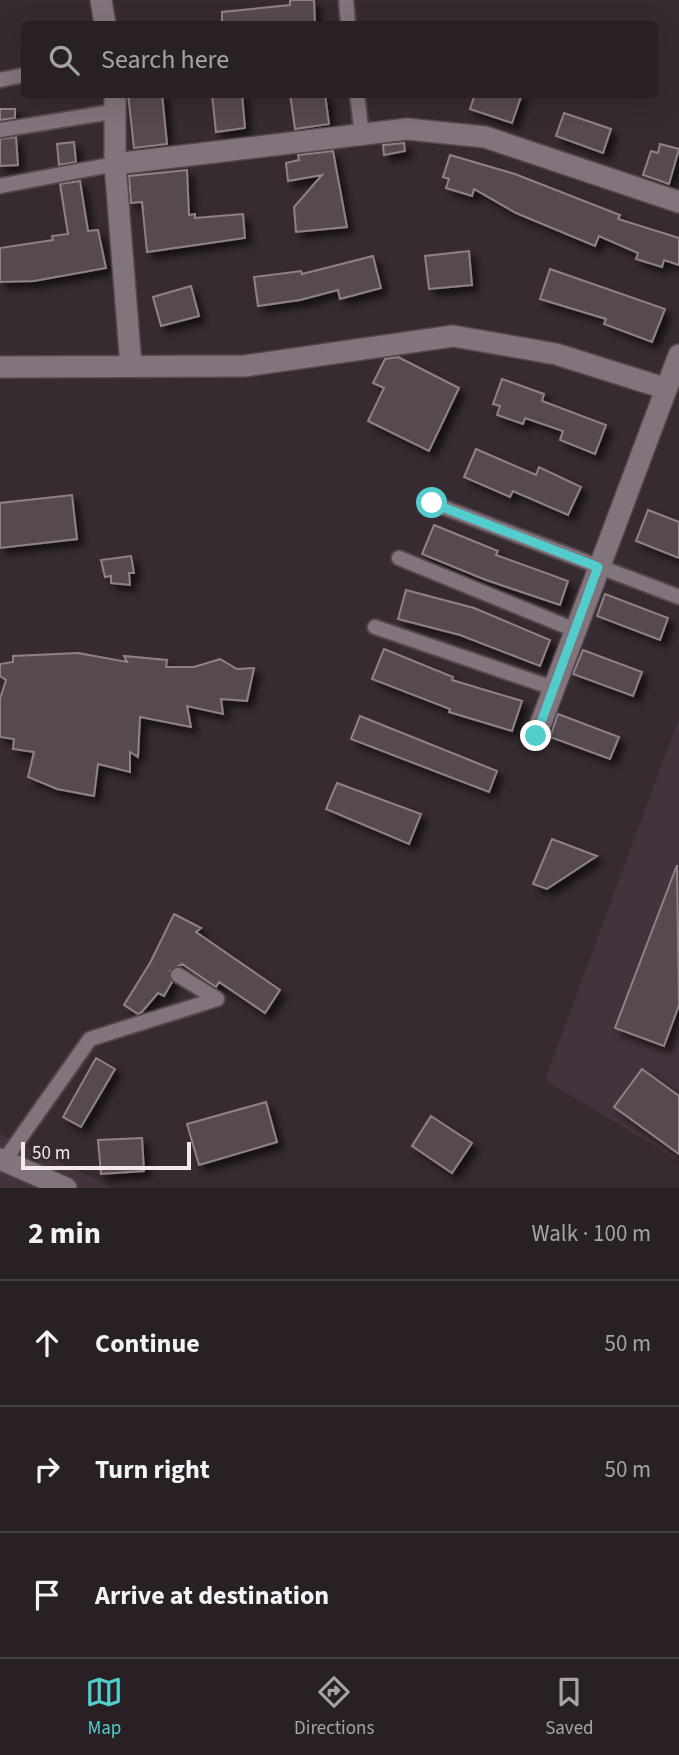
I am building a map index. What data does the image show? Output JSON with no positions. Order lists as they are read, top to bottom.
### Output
{
  "scale_bar": "50 m",
  "page": {
    "search": "Search here",
    "scale": "50 m",
    "heading": ["2 min", "Walk · 100 m"],
    "list": [
      ["Continue", "50 m"],
      ["Turn right", "50 m"],
      "Arrive at destination"
    ],
    "nav": ["Map", "Directions", "Saved"]
  }
}
